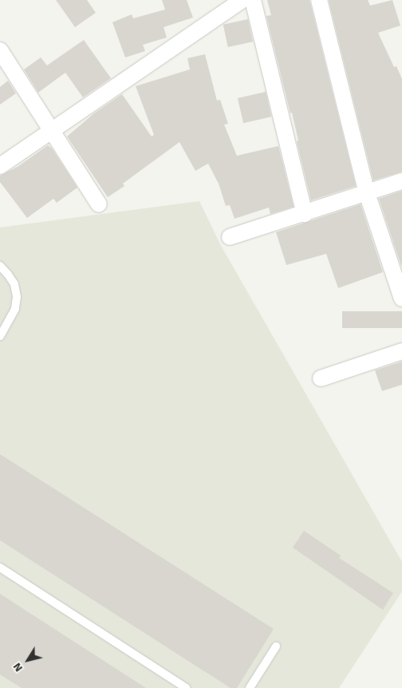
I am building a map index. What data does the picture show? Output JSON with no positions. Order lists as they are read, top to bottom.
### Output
{
  "north": "bottom left"
}
